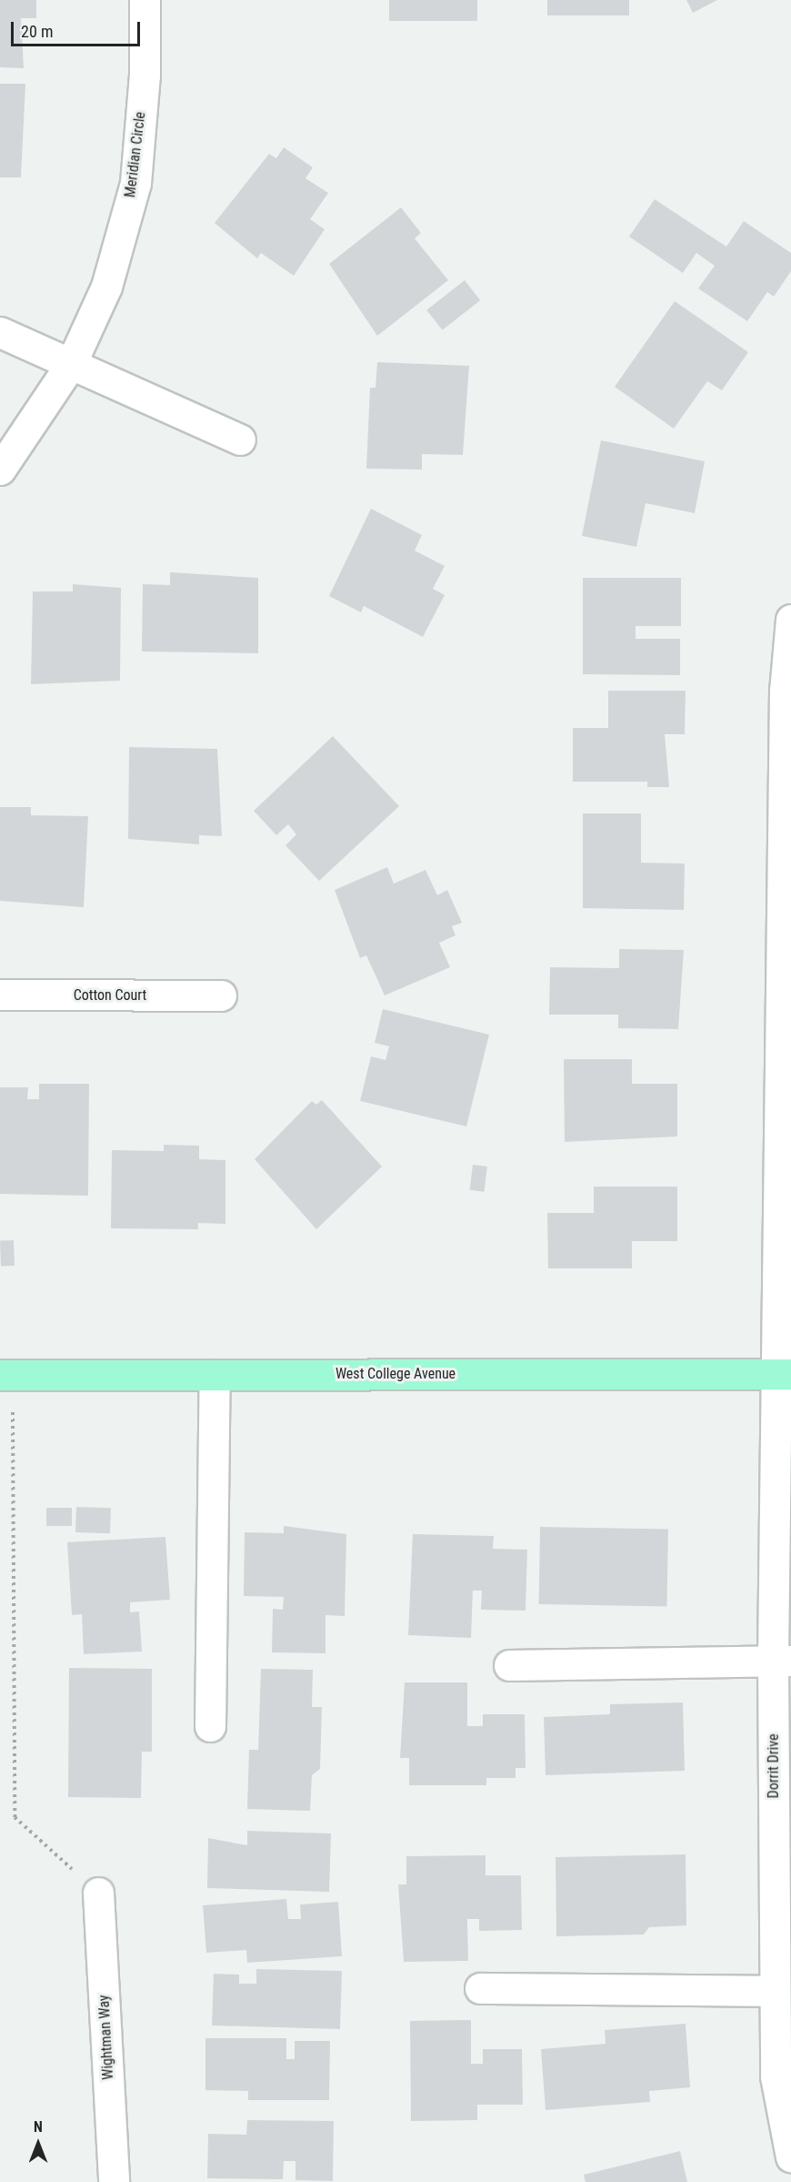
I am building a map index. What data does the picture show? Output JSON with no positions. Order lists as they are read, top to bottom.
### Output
{
  "streets": {
    "main road": ["West College Avenue"],
    "street": [
      "Meridian Circle",
      "Cotton Court",
      "Dorrit Drive",
      "Wightman Way"
    ]
  },
  "crossings": [
    ["West College Avenue", "Dorrit Drive"]
  ],
  "scale_bar": "20 m",
  "north": "top"
}
